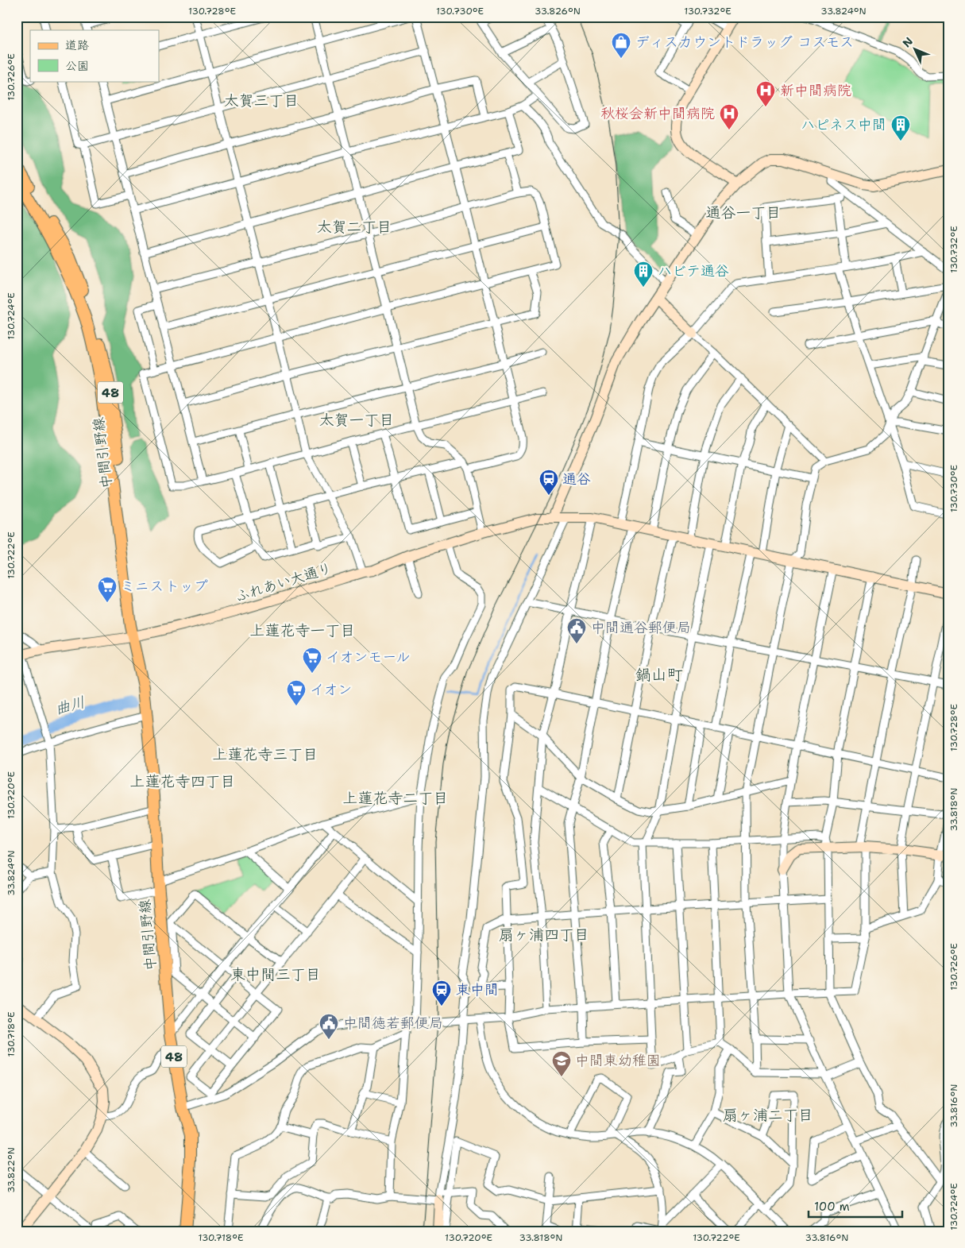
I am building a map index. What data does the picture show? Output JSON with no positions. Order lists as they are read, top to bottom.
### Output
{
  "streets": {
    "main road": ["48", "中間引野線"],
    "street": ["ふれあい大通り"]
  },
  "crossings": [
    ["中間引野線", "ふれあい大通り"]
  ],
  "districts": [
    "太賀三丁目",
    "通谷一丁目",
    "太賀二丁目",
    "太賀一丁目",
    "上蓮花寺一丁目",
    "鍋山町",
    "上蓮花寺三丁目",
    "上蓮花寺四丁目",
    "上蓮花寺二丁目",
    "扇ヶ浦四丁目",
    "東中間三丁目",
    "扇ヶ浦二丁目"
  ],
  "water": ["曲川"],
  "places": {
    "shop": ["ディスカウントドラッグ コスモス"],
    "hospital": ["新中間病院", "秋桜会新中間病院"],
    "building": ["ハピネス中間", "ハビテ通谷"],
    "station": ["通谷", "東中間"],
    "supermarket": ["ミニストップ", "イオンモール", "イオン"],
    "public building": ["中間通谷郵便局", "中間徳若郵便局"],
    "school or university": ["中間東幼稚園"]
  },
  "legend": ["道路", "公園"],
  "scale_bar": "100 m",
  "north": "top left",
  "coordinates": [
    "130.728°E",
    "130.730°E",
    "33.826°N",
    "130.732°E",
    "33.824°N",
    "130.726°E",
    "130.724°E",
    "130.722°E",
    "130.720°E",
    "33.818°N",
    "130.718°E",
    "33.816°N",
    "33.822°N"
  ]
}
